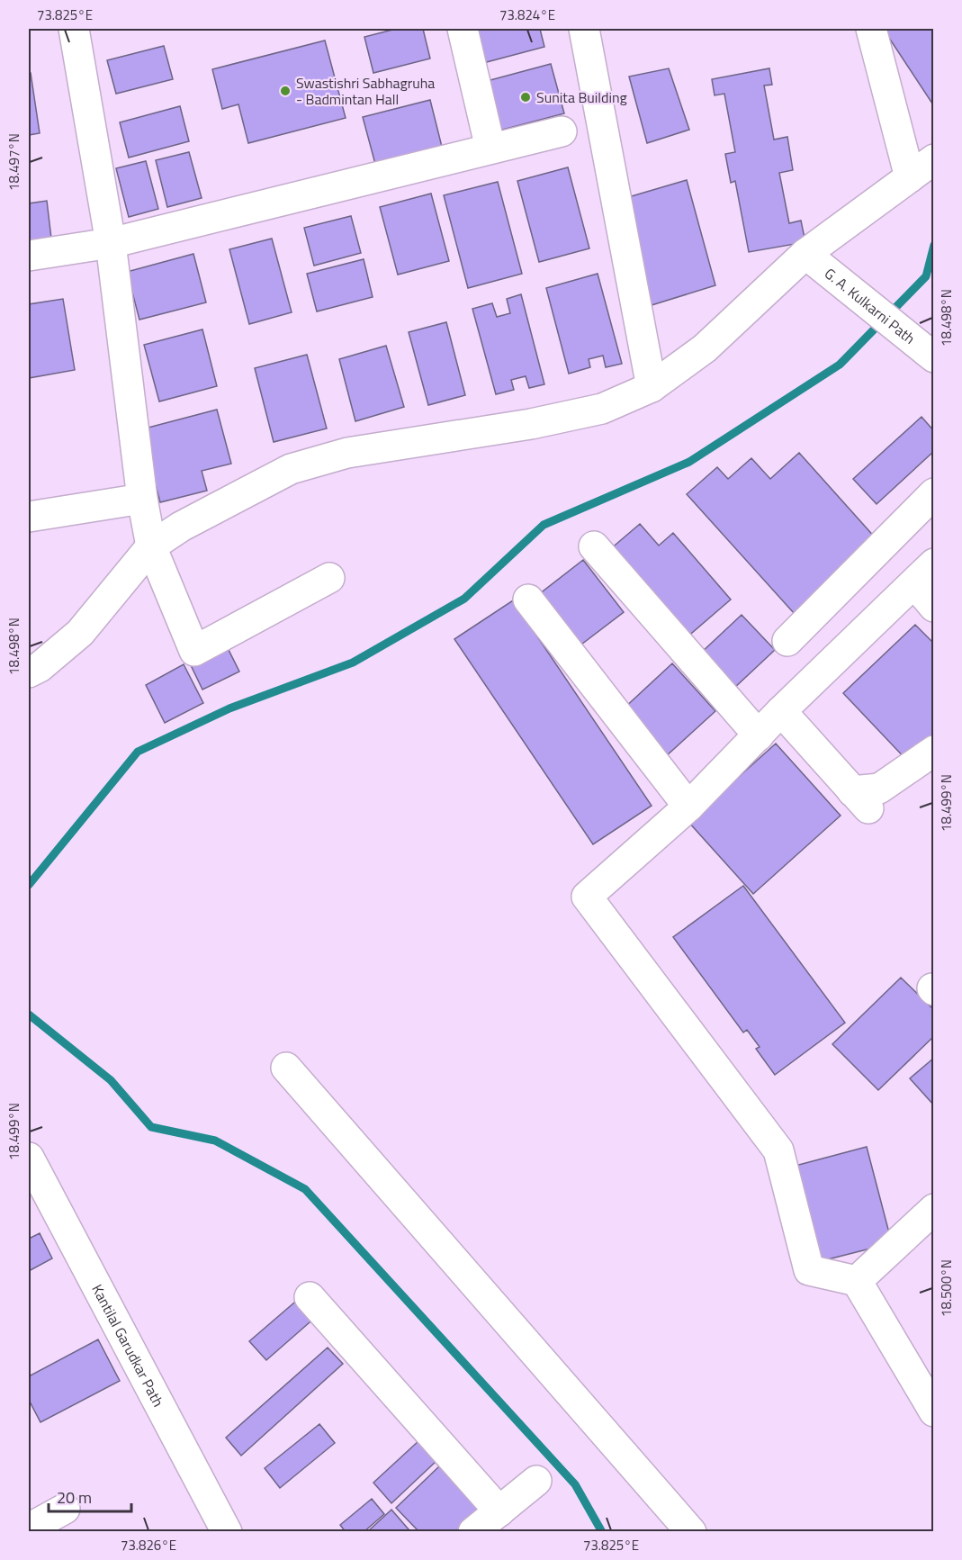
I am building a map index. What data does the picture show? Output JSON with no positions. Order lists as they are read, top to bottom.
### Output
{
  "streets": {
    "street": ["G. A. Kulkarni Path", "Kantilal Garudkar Path"]
  },
  "places": ["Swastishri Sabhagruha - Badmintan Hall", "Sunita Building"],
  "scale_bar": "20 m",
  "coordinates": [
    "73.825°E",
    "73.824°E",
    "18.497°N",
    "18.498°N",
    "18.499°N",
    "18.500°N",
    "73.826°E"
  ]
}
